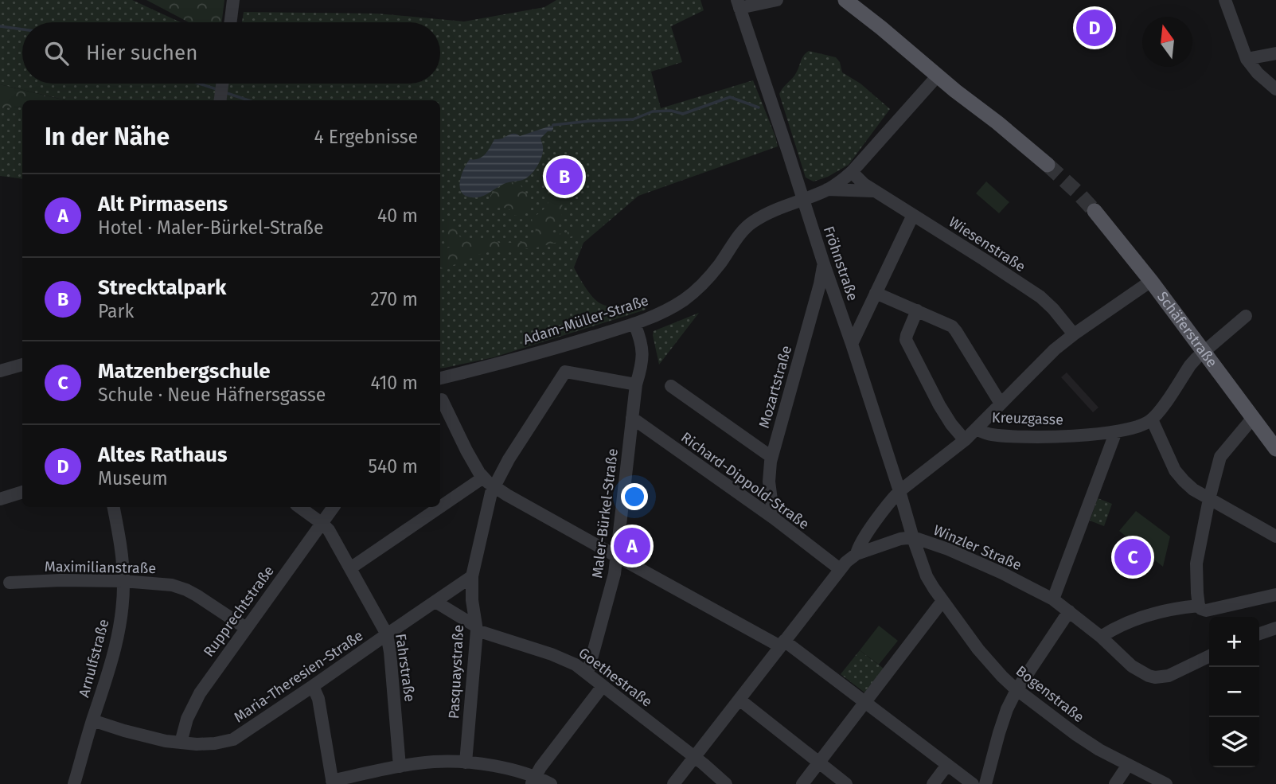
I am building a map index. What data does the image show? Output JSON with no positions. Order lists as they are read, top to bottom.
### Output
{
  "streets": {
    "main road": ["Schäferstraße"],
    "street": [
      "Wiesenstraße",
      "Fröhnstraße",
      "Adam-Müller-Straße",
      "Mozartstraße",
      "Kreuzgasse",
      "Richard-Dippold-Straße",
      "Maler-Bürkel-Straße",
      "Winzler Straße",
      "Maximilianstraße",
      "Rupprechtstraße",
      "Arnulfstraße",
      "Fahrstraße",
      "Pasquaystraße",
      "Maria-Theresien-Straße",
      "Goethestraße",
      "Bogenstraße"
    ]
  },
  "crossings": [
    ["Fröhnstraße", "Adam-Müller-Straße"],
    ["Fröhnstraße", "Mozartstraße"],
    ["Fröhnstraße", "Kreuzgasse"],
    ["Fröhnstraße", "Winzler Straße"],
    ["Fröhnstraße", "Bogenstraße"],
    ["Adam-Müller-Straße", "Maler-Bürkel-Straße"],
    ["Mozartstraße", "Richard-Dippold-Straße"],
    ["Kreuzgasse", "Winzler Straße"],
    ["Richard-Dippold-Straße", "Maler-Bürkel-Straße"],
    ["Richard-Dippold-Straße", "Winzler Straße"],
    ["Maler-Bürkel-Straße", "Pasquaystraße"],
    ["Maler-Bürkel-Straße", "Goethestraße"],
    ["Winzler Straße", "Goethestraße"],
    ["Winzler Straße", "Bogenstraße"],
    ["Maximilianstraße", "Rupprechtstraße"],
    ["Maximilianstraße", "Arnulfstraße"],
    ["Rupprechtstraße", "Fahrstraße"],
    ["Rupprechtstraße", "Maria-Theresien-Straße"],
    ["Arnulfstraße", "Maria-Theresien-Straße"],
    ["Fahrstraße", "Maria-Theresien-Straße"],
    ["Pasquaystraße", "Maria-Theresien-Straße"],
    ["Pasquaystraße", "Goethestraße"],
    ["Maria-Theresien-Straße", "Goethestraße"]
  ],
  "north": "top",
  "page": {
    "pins": [
      "D",
      "B",
      "A",
      "C"
    ],
    "search": "Hier suchen",
    "heading": ["In der Nähe", "4 Ergebnisse"],
    "list": [
      {
        "mark": "A",
        "name": "Alt Pirmasens",
        "note": "Hotel · Maler-Bürkel-Straße",
        "value": "40 m"
      },
      {
        "mark": "B",
        "name": "Strecktalpark",
        "note": "Park",
        "value": "270 m"
      },
      {
        "mark": "C",
        "name": "Matzenbergschule",
        "note": "Schule · Neue Häfnersgasse",
        "value": "410 m"
      },
      {
        "mark": "D",
        "name": "Altes Rathaus",
        "note": "Museum",
        "value": "540 m"
      }
    ],
    "map_buttons": ["+", "−"]
  }
}
